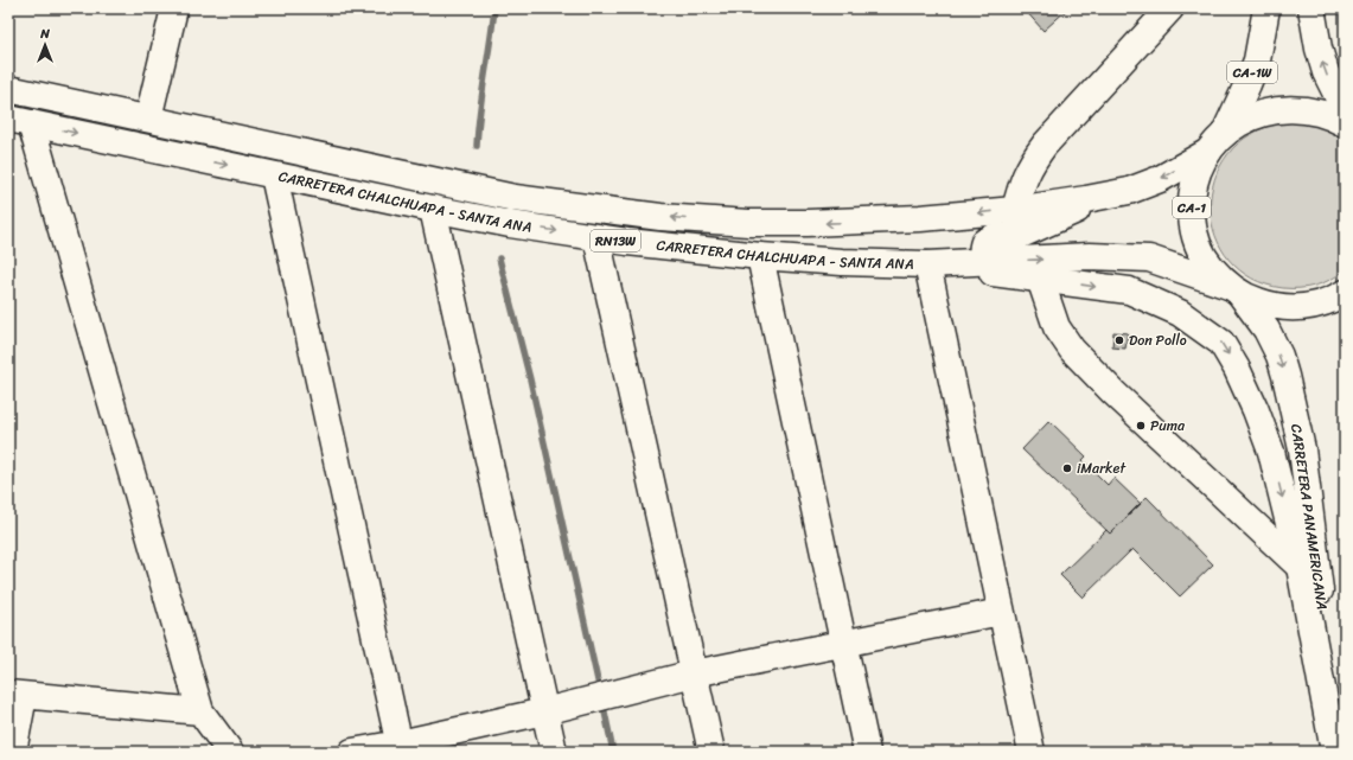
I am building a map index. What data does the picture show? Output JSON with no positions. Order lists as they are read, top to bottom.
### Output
{
  "streets": {
    "main road": [
      "CA-1W",
      "CARRETERA CHALCHUAPA - SANTA ANA",
      "CA-1",
      "RN13W",
      "CARRETERA PANAMERICANA"
    ]
  },
  "crossings": [
    ["CA-1W", "CA-1"],
    ["CARRETERA CHALCHUAPA - SANTA ANA", "CA-1"],
    ["CARRETERA CHALCHUAPA - SANTA ANA", "CARRETERA PANAMERICANA"],
    ["CA-1", "CARRETERA PANAMERICANA"]
  ],
  "places": ["Don Pollo", "Puma", "iMarket"],
  "north": "top"
}
